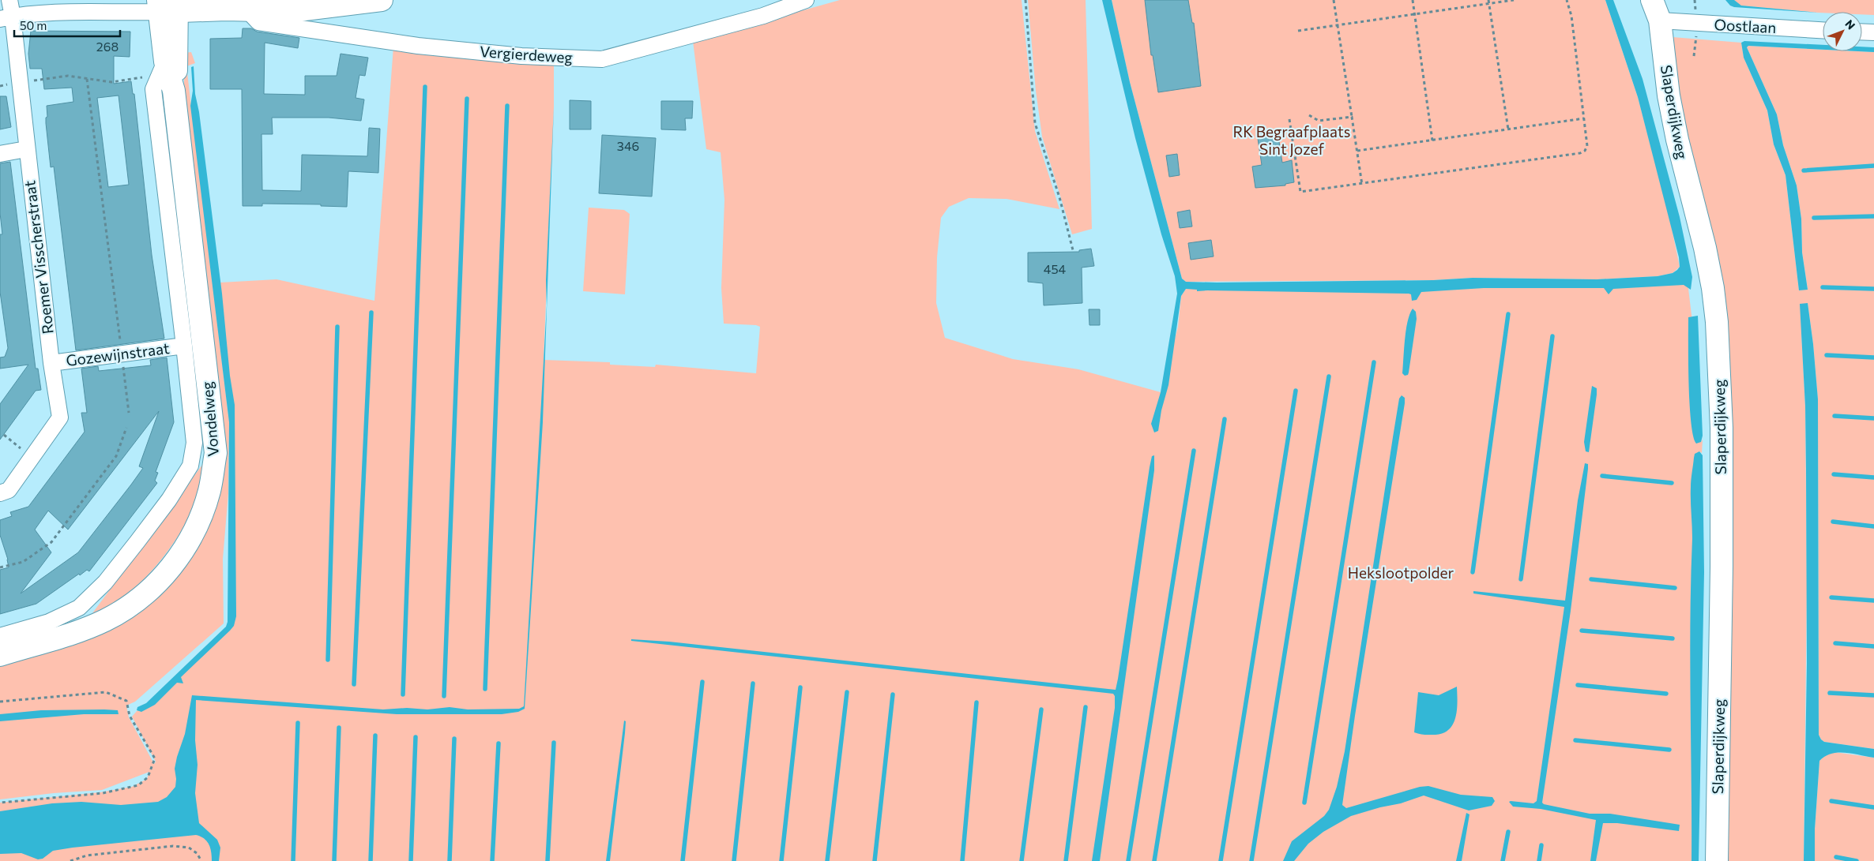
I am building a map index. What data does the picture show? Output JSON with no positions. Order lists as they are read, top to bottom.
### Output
{
  "streets": {
    "street": [
      "Oostlaan",
      "Vergierdeweg",
      "Slaperdijkweg",
      "Roemer Visscherstraat",
      "Gozewijnstraat",
      "Vondelweg"
    ]
  },
  "crossings": [
    ["Oostlaan", "Slaperdijkweg"],
    ["Roemer Visscherstraat", "Gozewijnstraat"],
    ["Gozewijnstraat", "Vondelweg"]
  ],
  "parks": ["RK Begraafplaats Sint Jozef", "Hekslootpolder"],
  "house_numbers": ["268", "346", "454"],
  "scale_bar": "50 m",
  "north": "top right"
}
